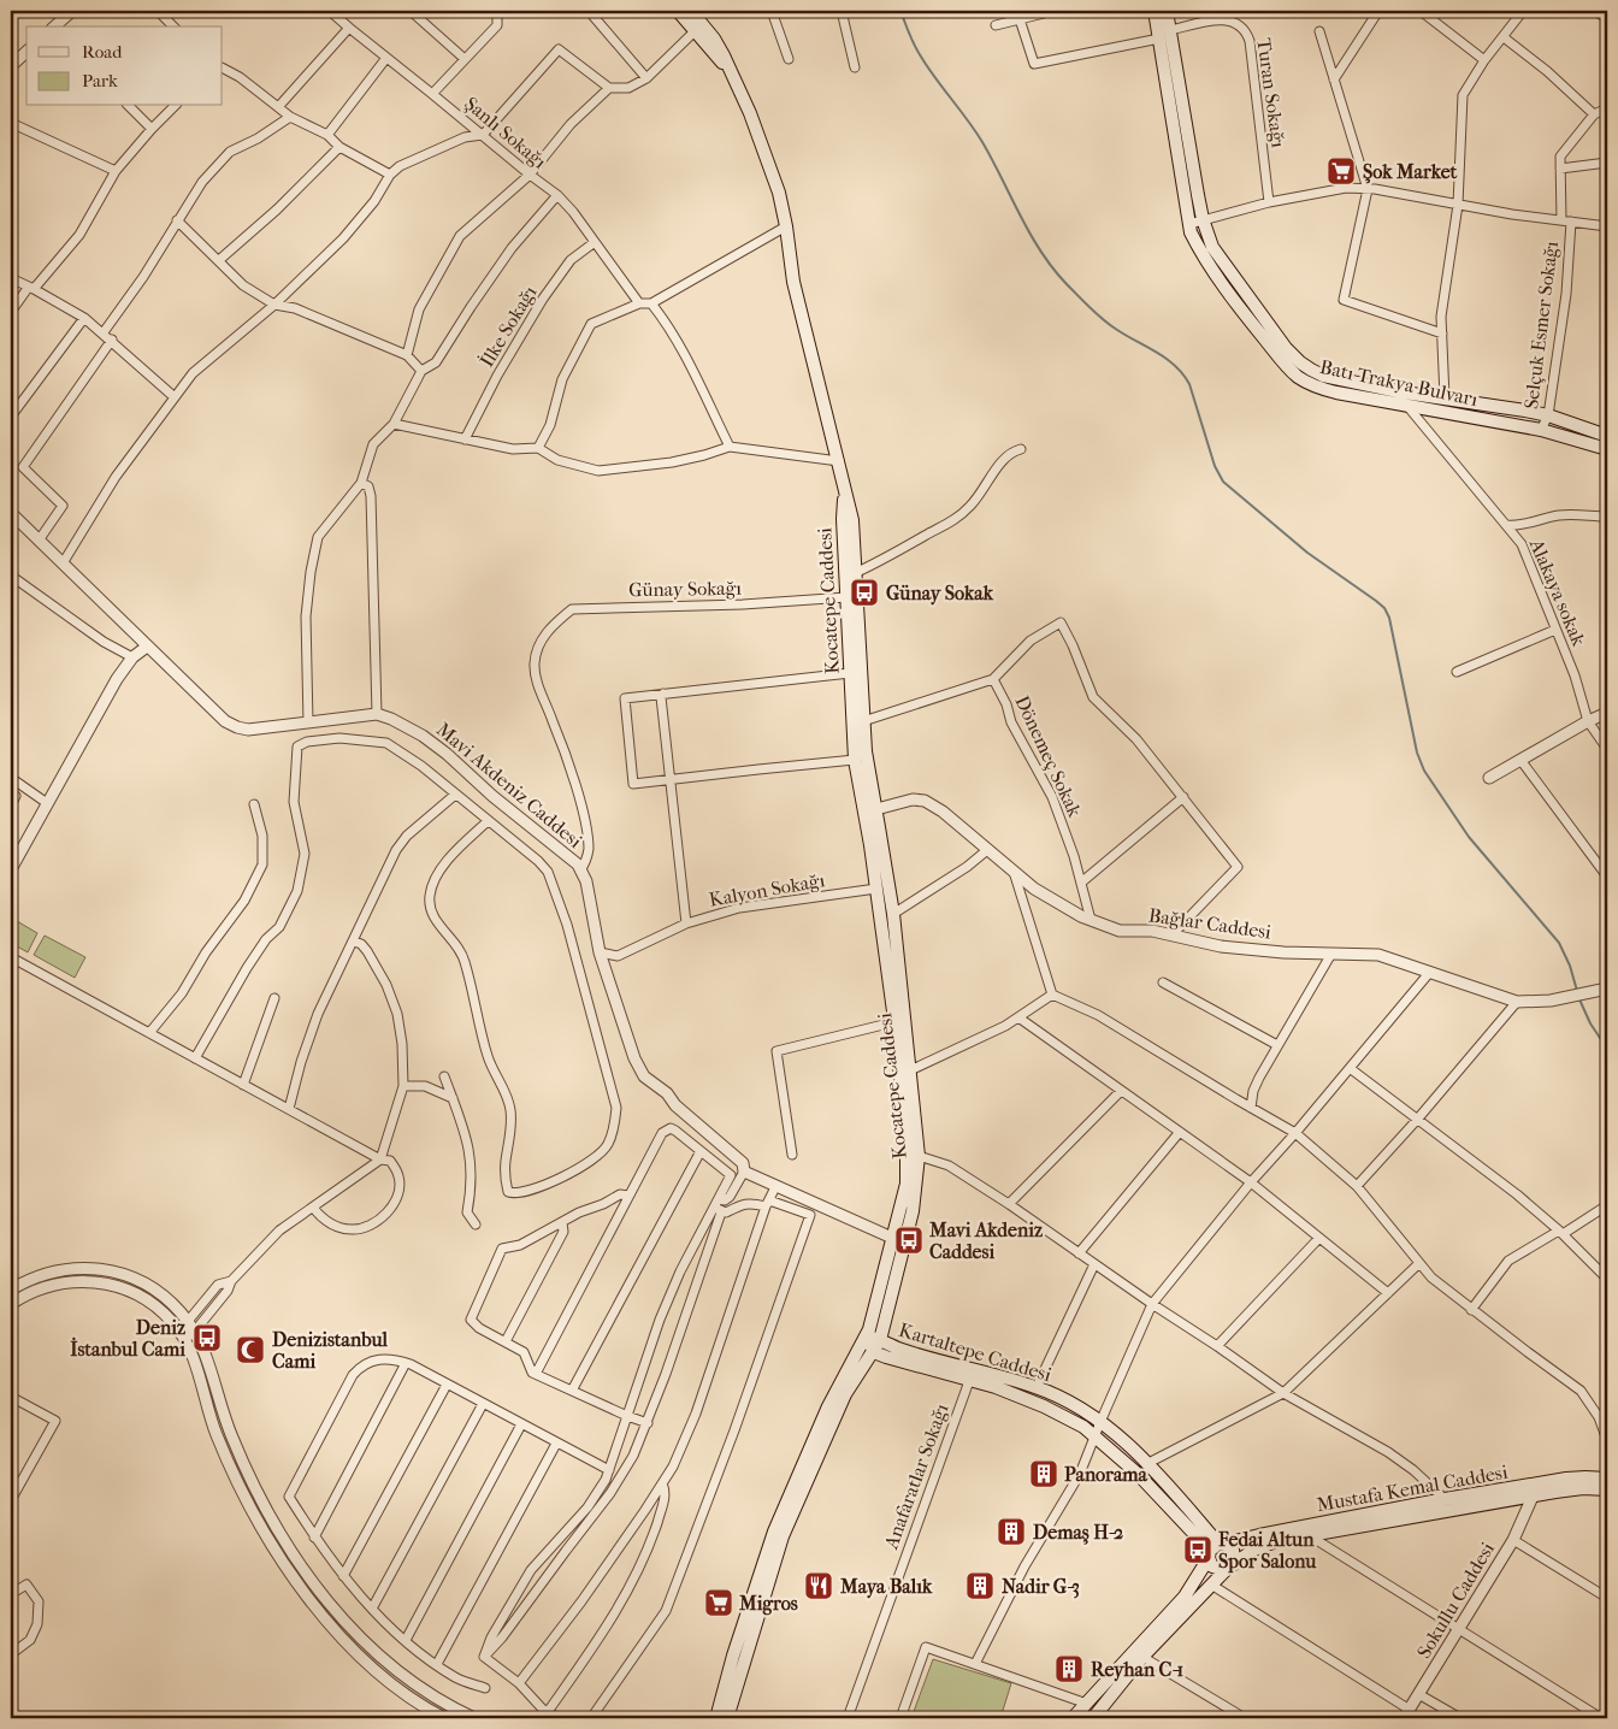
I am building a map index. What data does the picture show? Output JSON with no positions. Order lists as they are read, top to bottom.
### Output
{
  "streets": {
    "main road": [
      "Batı Trakya Bulvarı",
      "Kocatepe Caddesi",
      "Kartaltepe Caddesi",
      "Mustafa Kemal Caddesi"
    ],
    "street": [
      "Turan Sokağı",
      "Şanlı Sokağı",
      "Selçuk Esmer Sokağı",
      "İlke Sokağı",
      "Günay Sokağı",
      "Alakaya sokak",
      "Dönemeç Sokak",
      "Mavi Akdeniz Caddesi",
      "Kalyon Sokağı",
      "Bağlar Caddesi",
      "Anafaratlar Sokağı",
      "Sokullu Caddesi"
    ]
  },
  "crossings": [
    ["Turan Sokağı", "Batı Trakya Bulvarı"],
    ["Şanlı Sokağı", "İlke Sokağı"],
    ["Selçuk Esmer Sokağı", "Batı Trakya Bulvarı"],
    ["Batı Trakya Bulvarı", "Alakaya sokak"],
    ["Günay Sokağı", "Kocatepe Caddesi"],
    ["Günay Sokağı", "Mavi Akdeniz Caddesi"],
    ["Kocatepe Caddesi", "Mavi Akdeniz Caddesi"],
    ["Kocatepe Caddesi", "Kalyon Sokağı"],
    ["Kocatepe Caddesi", "Bağlar Caddesi"],
    ["Kocatepe Caddesi", "Kartaltepe Caddesi"],
    ["Dönemeç Sokak", "Bağlar Caddesi"],
    ["Mavi Akdeniz Caddesi", "Kalyon Sokağı"],
    ["Kartaltepe Caddesi", "Anafaratlar Sokağı"],
    ["Kartaltepe Caddesi", "Mustafa Kemal Caddesi"],
    ["Mustafa Kemal Caddesi", "Sokullu Caddesi"]
  ],
  "places": {
    "supermarket": ["Şok Market", "Migros"],
    "bus stop": [
      "Günay Sokak",
      "Mavi Akdeniz Caddesi",
      "Deniz İstanbul Cami",
      "Fedai Altun Spor Salonu"
    ],
    "mosque": ["Denizistanbul Cami"],
    "building": [
      "Panorama",
      "Demaş H-2",
      "Nadir G-3",
      "Reyhan C-1"
    ],
    "restaurant": ["Maya Balık"]
  },
  "legend": ["Road", "Park"]
}
